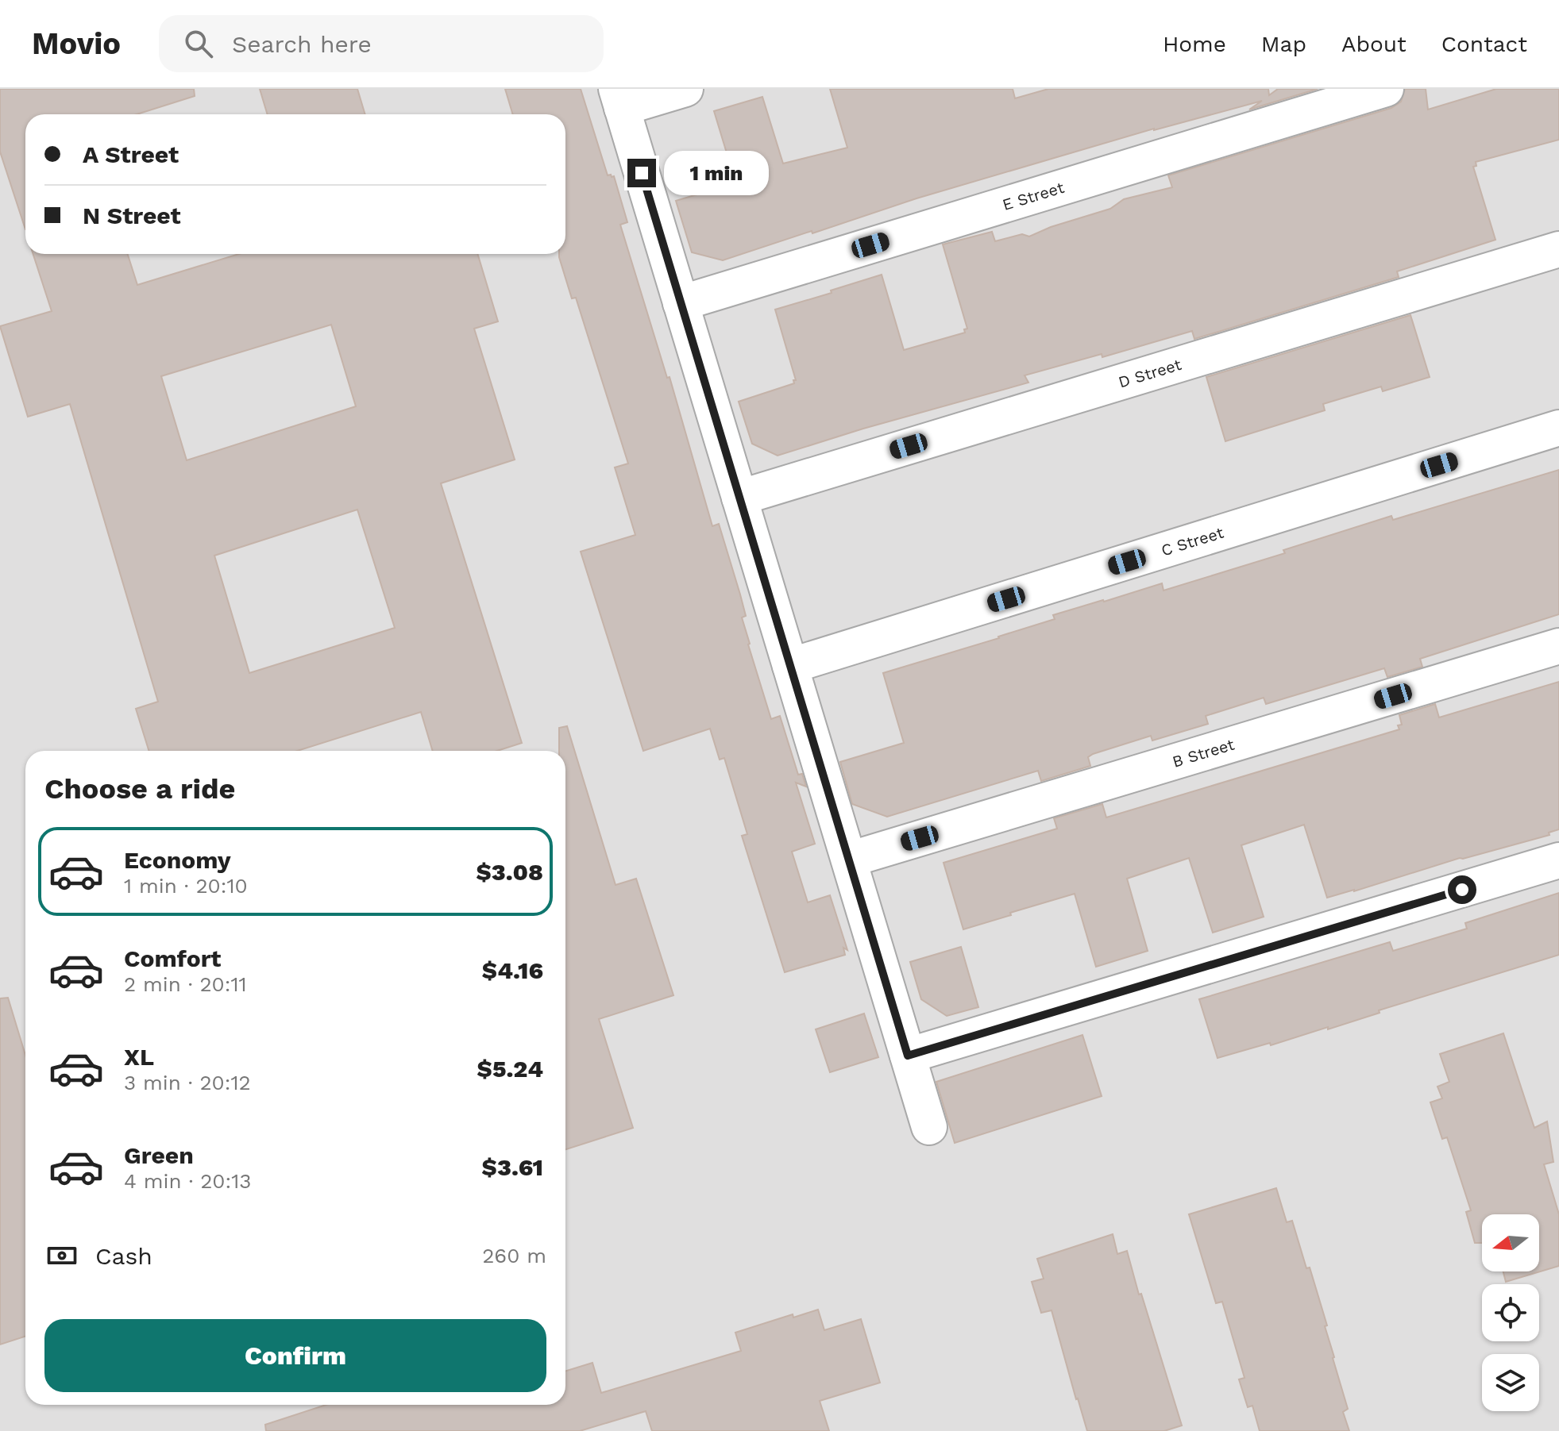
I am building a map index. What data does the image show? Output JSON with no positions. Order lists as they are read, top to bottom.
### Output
{
  "streets": {
    "lane": [
      "E Street",
      "D Street",
      "C Street",
      "B Street"
    ]
  },
  "north": "left",
  "page": {
    "header": "Movio",
    "search": "Search here",
    "nav": [
      "Home",
      "Map",
      "About",
      "Contact"
    ],
    "banner": ["A Street", "N Street"],
    "bubble": "1 min",
    "heading": "Choose a ride",
    "list": [
      {
        "name": "Economy",
        "note": "1 min · 20:10",
        "value": "$3.08"
      },
      {
        "name": "Comfort",
        "note": "2 min · 20:11",
        "value": "$4.16"
      },
      {
        "name": "XL",
        "note": "3 min · 20:12",
        "value": "$5.24"
      },
      {
        "name": "Green",
        "note": "4 min · 20:13",
        "value": "$3.61"
      }
    ],
    "pay": ["Cash", "260 m"],
    "buttons": "Confirm"
  }
}
